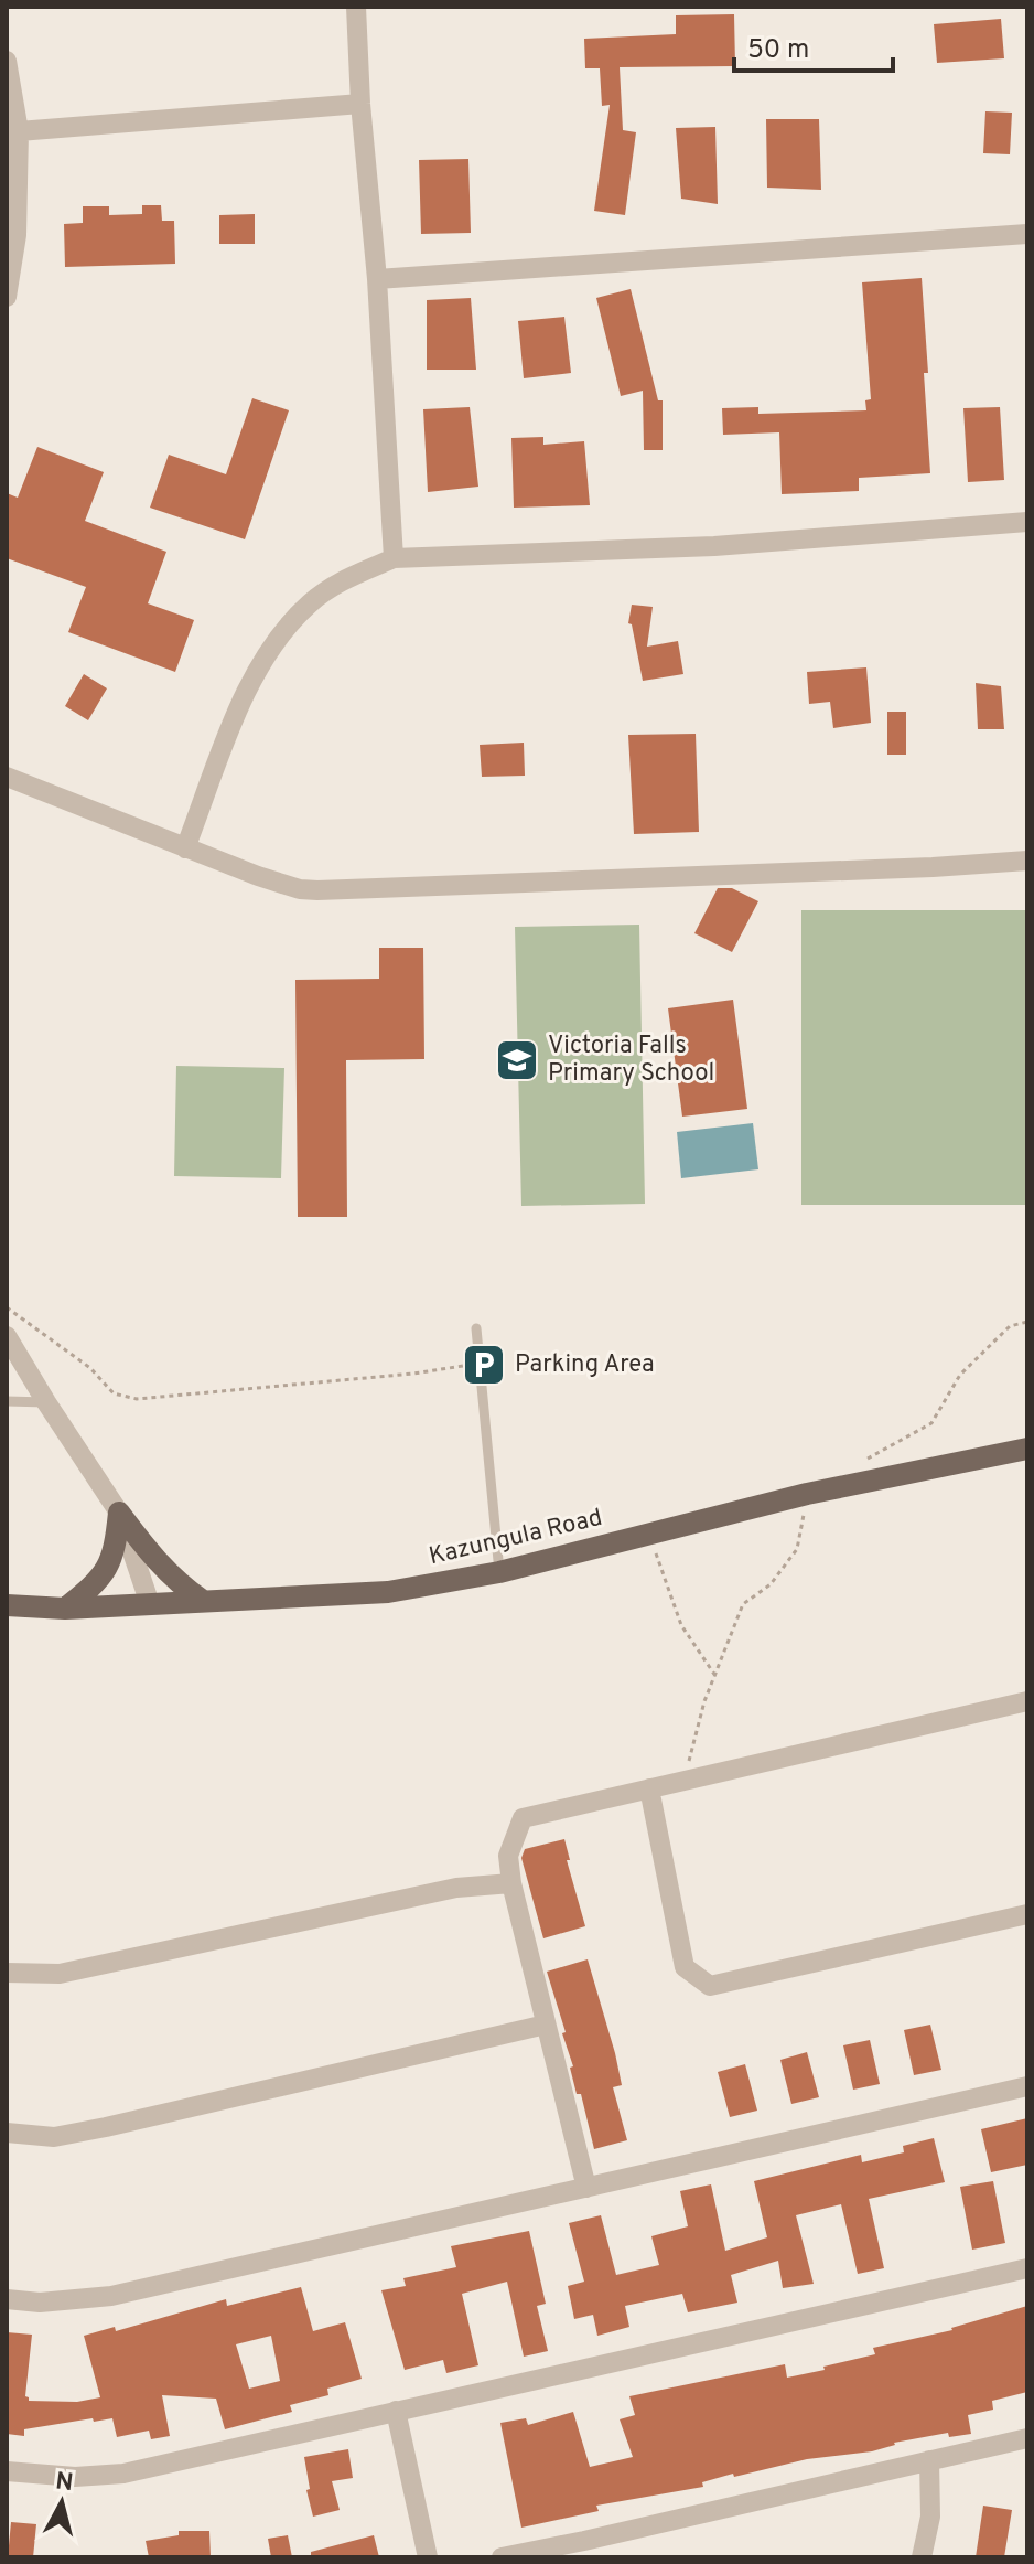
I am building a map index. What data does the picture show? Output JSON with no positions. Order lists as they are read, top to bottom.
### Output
{
  "streets": {
    "main road": ["Kazungula Road"]
  },
  "places": {
    "school or university": ["Victoria Falls Primary School"],
    "parking": ["Parking Area"]
  },
  "scale_bar": "50 m",
  "north": "top"
}
